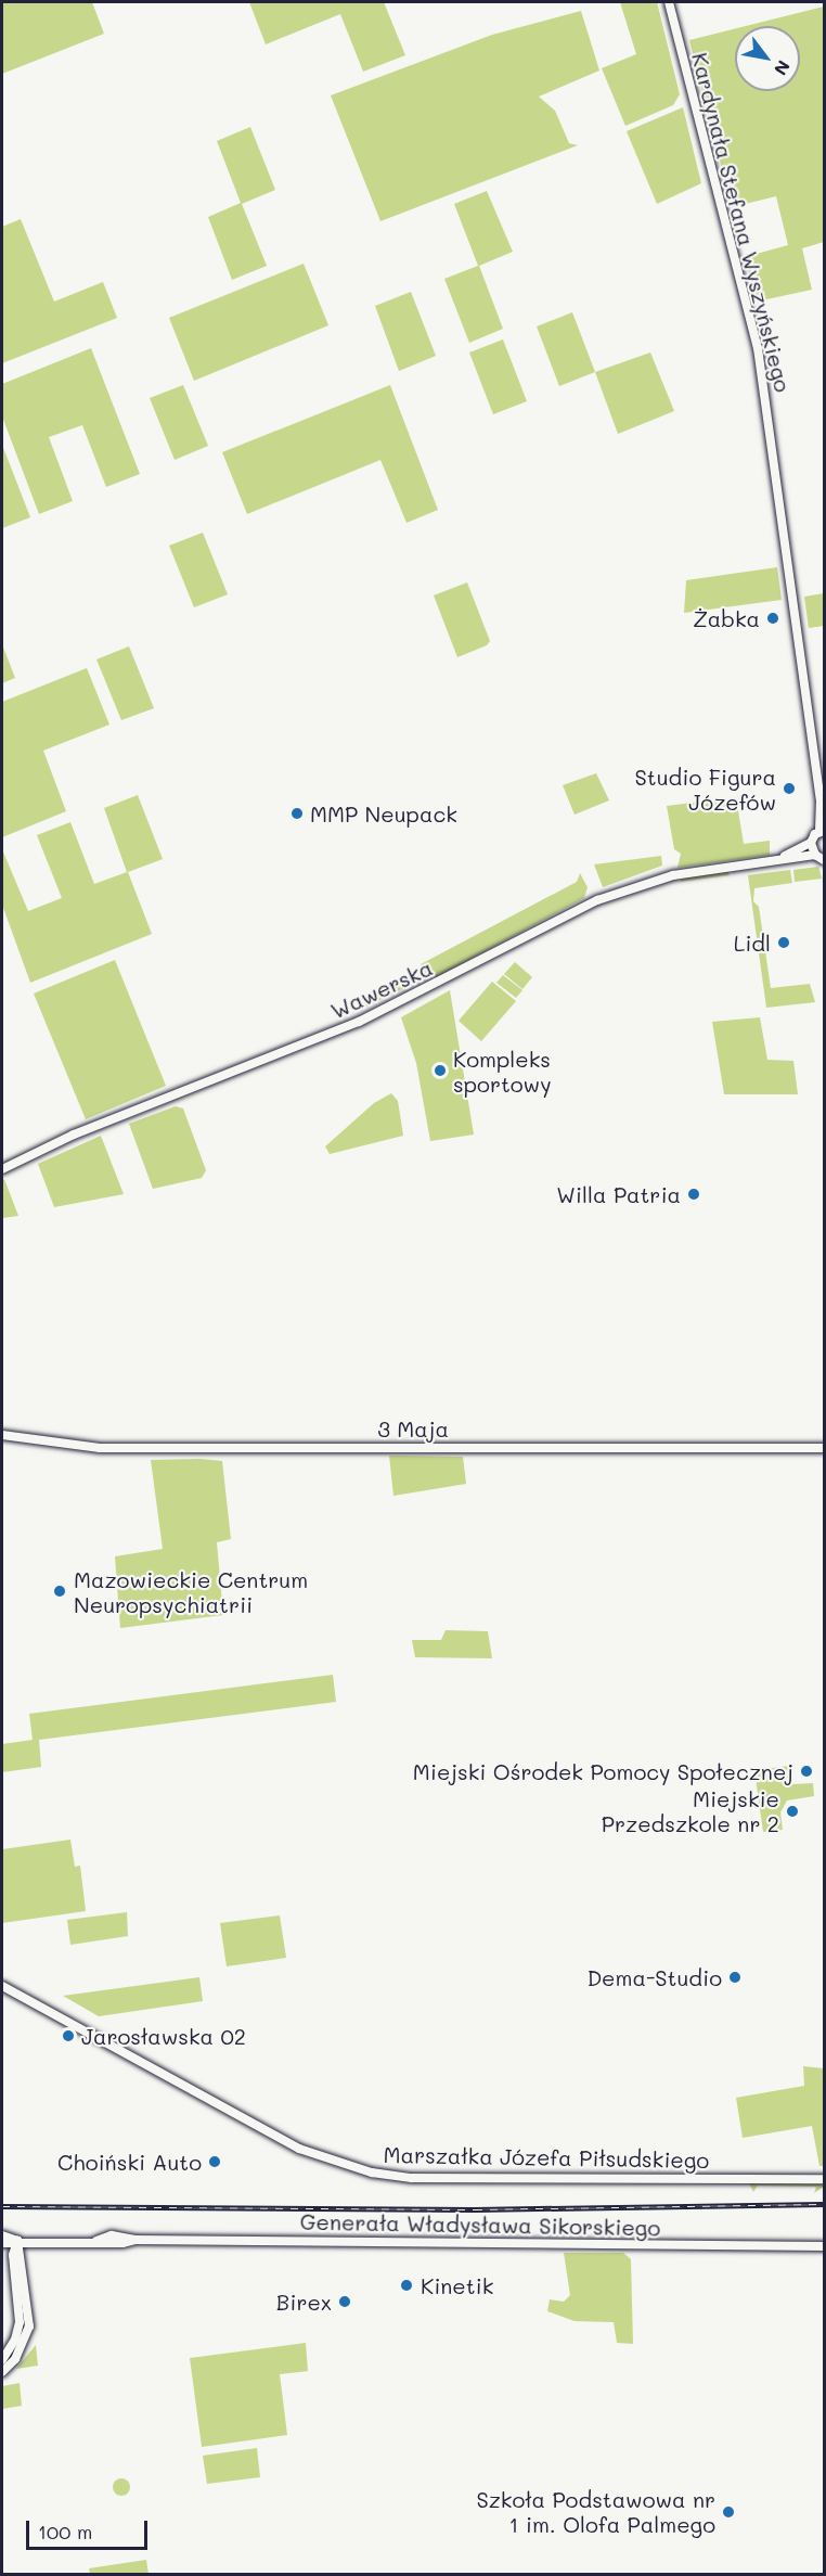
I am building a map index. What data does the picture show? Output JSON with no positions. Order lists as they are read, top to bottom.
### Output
{
  "streets": {
    "main road": [
      "Kardynała Stefana Wyszyńskiego",
      "Wawerska",
      "3 Maja",
      "Marszałka Józefa Piłsudskiego",
      "Generała Władysława Sikorskiego"
    ]
  },
  "places": [
    "Żabka",
    "Studio Figura Józefów",
    "MMP Neupack",
    "Lidl",
    "Kompleks sportowy",
    "Willa Patria",
    "Mazowieckie Centrum Neuropsychiatrii",
    "Miejski Ośrodek Pomocy Społecznej",
    "Miejskie Przedszkole nr 2",
    "Dema-Studio",
    "Jarosławska 02",
    "Choiński Auto",
    "Kinetik",
    "Birex",
    "Szkoła Podstawowa nr 1 im. Olofa Palmego"
  ],
  "scale_bar": "100 m",
  "north": "bottom right"
}
